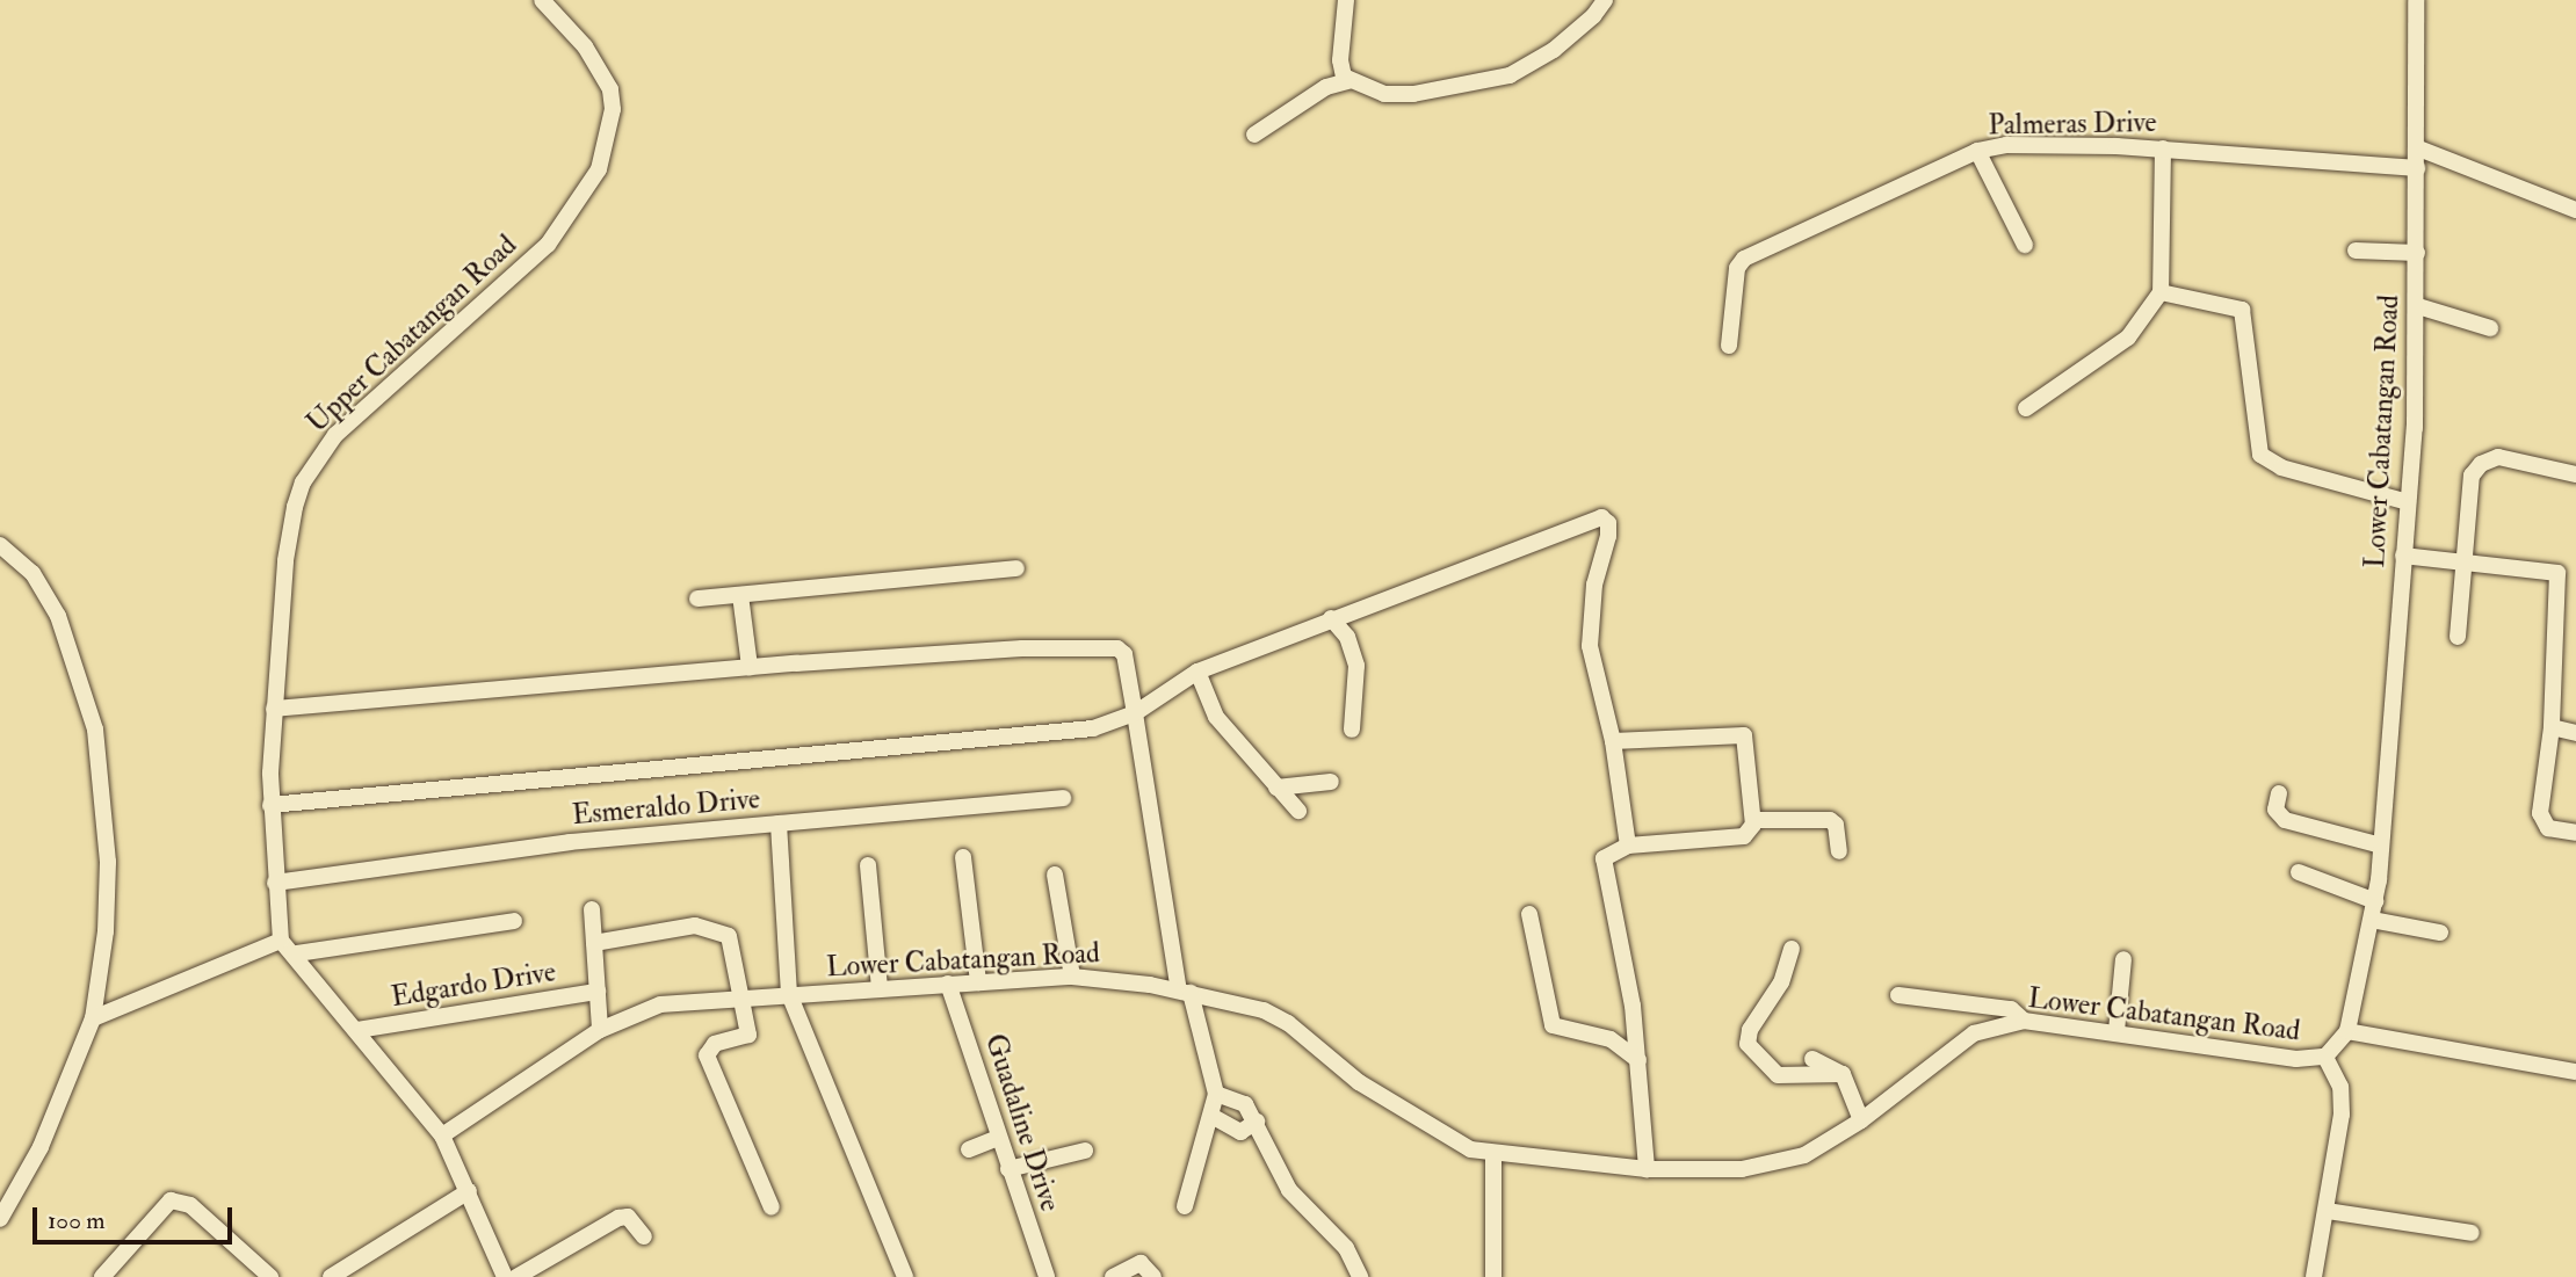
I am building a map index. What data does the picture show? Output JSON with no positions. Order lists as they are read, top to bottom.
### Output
{
  "streets": {
    "street": [
      "Palmeras Drive",
      "Upper Cabatangan Road",
      "Lower Cabatangan Road",
      "Esmeraldo Drive",
      "Edgardo Drive",
      "Guadaline Drive"
    ]
  },
  "crossings": [
    ["Palmeras Drive", "Lower Cabatangan Road"],
    ["Upper Cabatangan Road", "Esmeraldo Drive"],
    ["Lower Cabatangan Road", "Guadaline Drive"]
  ],
  "scale_bar": "100 m"
}
